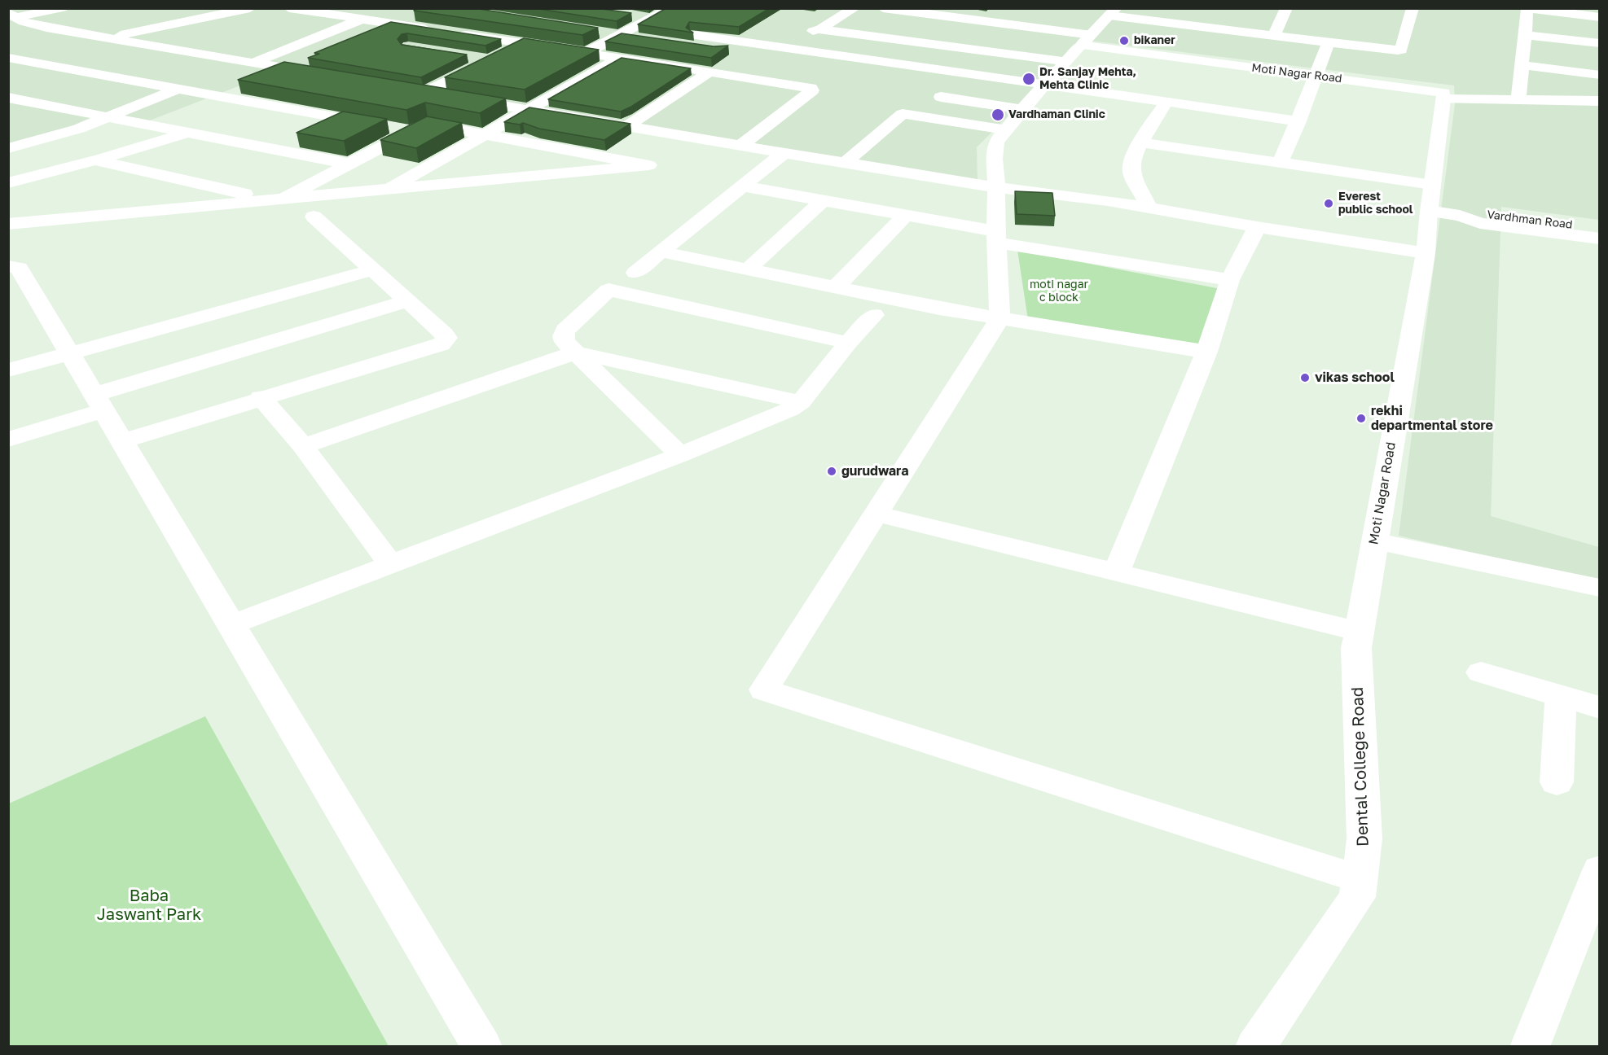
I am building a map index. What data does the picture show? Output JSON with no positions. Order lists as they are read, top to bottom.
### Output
{
  "streets": {
    "street": ["Moti Nagar Road", "Vardhman Road", "Dental College Road"]
  },
  "crossings": [
    ["Moti Nagar Road", "Dental College Road"]
  ],
  "parks": ["moti nagar c block", "Baba Jaswant Park"],
  "places": [
    "bikaner",
    "Dr. Sanjay Mehta, Mehta Clinic",
    "Vardhaman Clinic",
    "Everest public school",
    "vikas school",
    "rekhi departmental store",
    "gurudwara"
  ]
}
